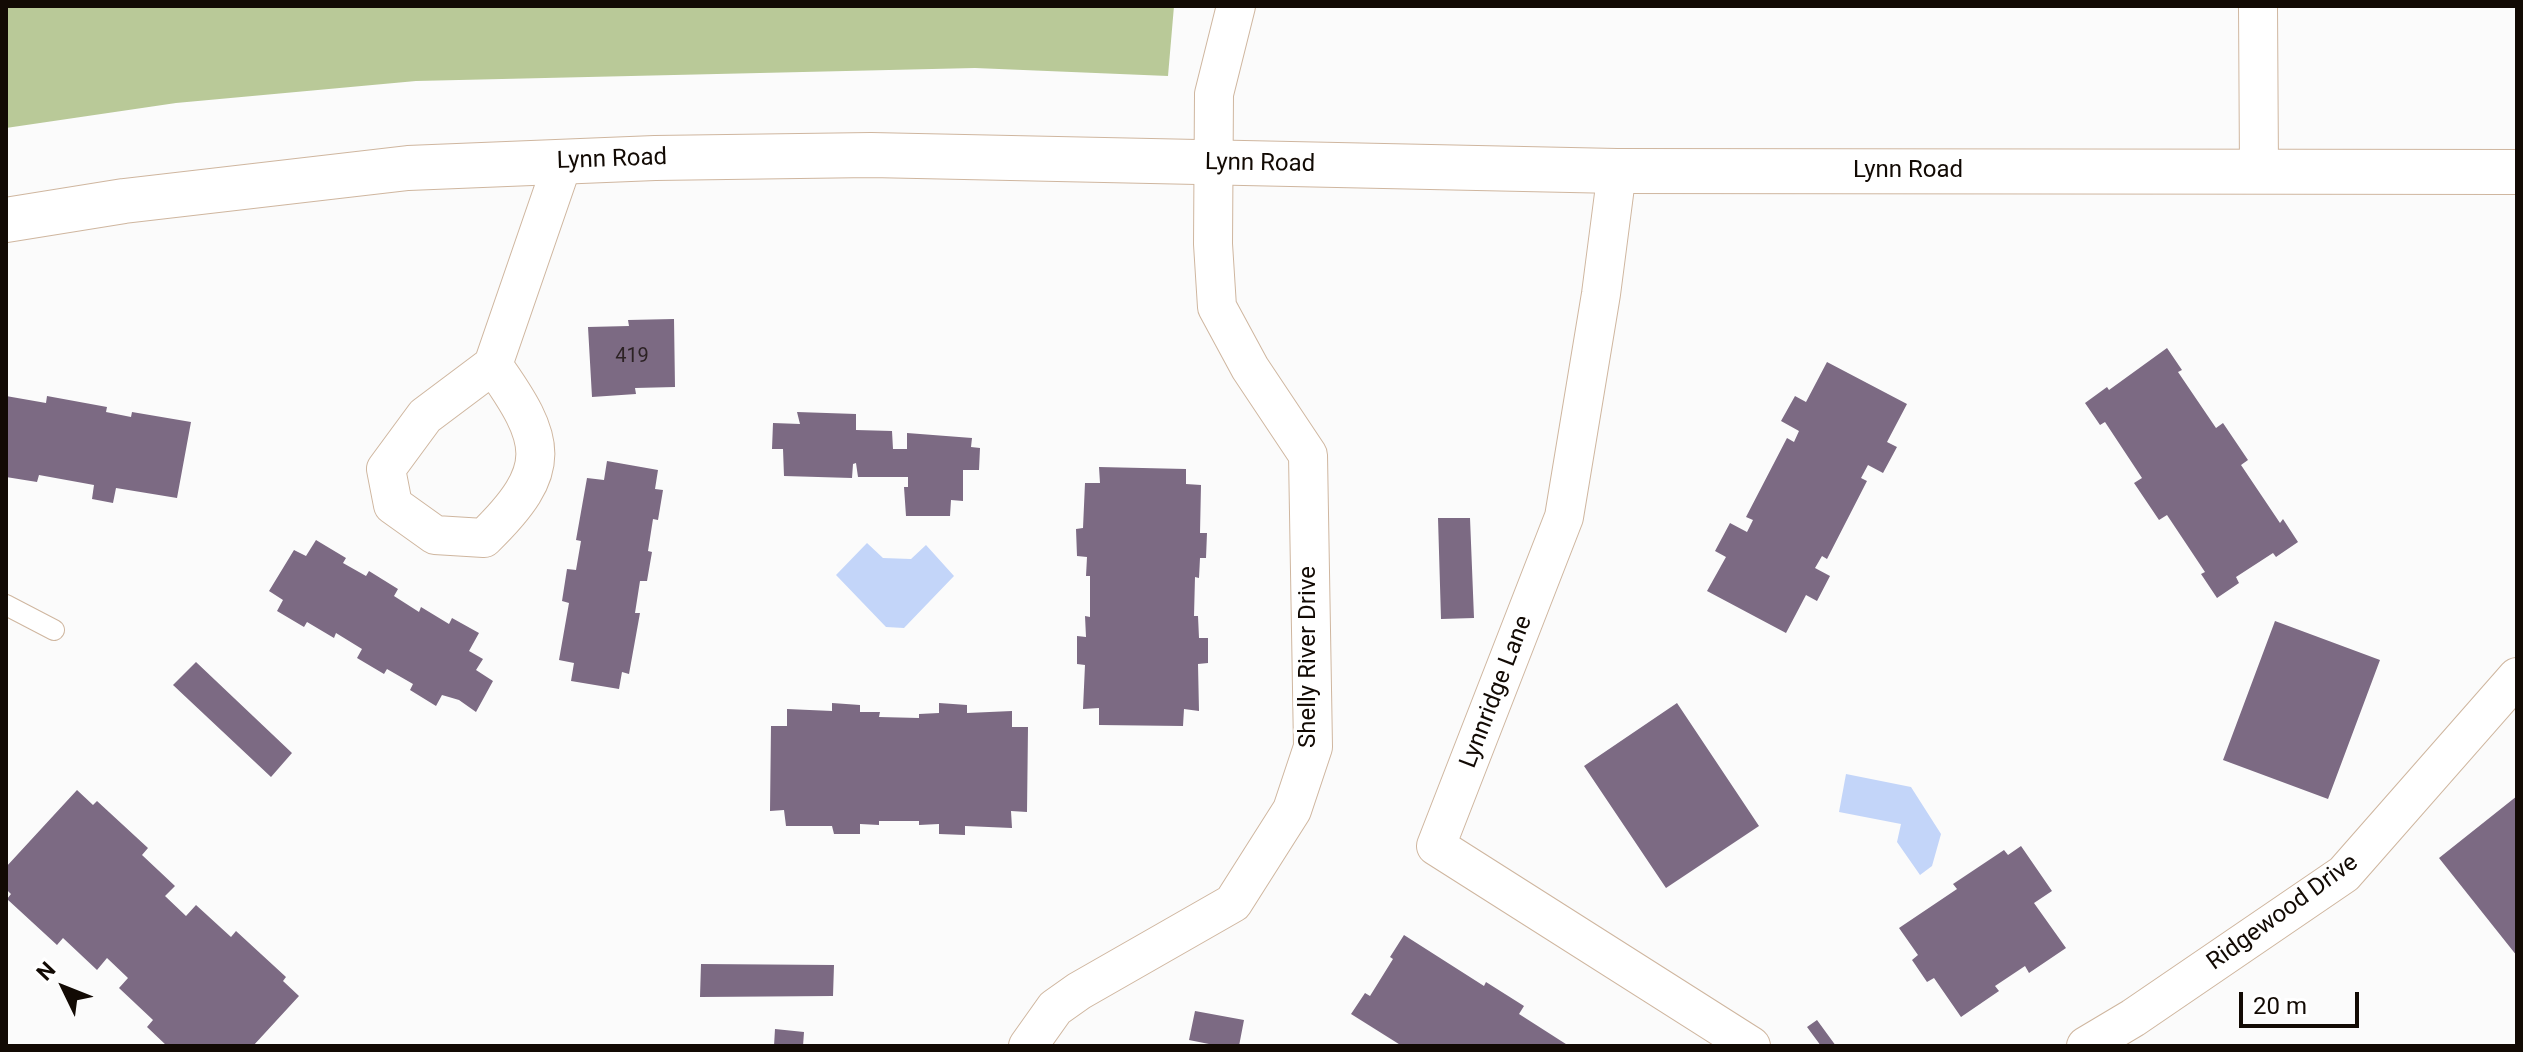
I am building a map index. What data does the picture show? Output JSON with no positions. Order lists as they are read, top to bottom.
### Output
{
  "streets": {
    "main road": ["Lynn Road"],
    "street": ["Shelly River Drive", "Lynnridge Lane", "Ridgewood Drive"]
  },
  "crossings": [
    ["Lynn Road", "Shelly River Drive"],
    ["Lynn Road", "Lynnridge Lane"]
  ],
  "house_numbers": ["419"],
  "scale_bar": "20 m",
  "north": "top left"
}
